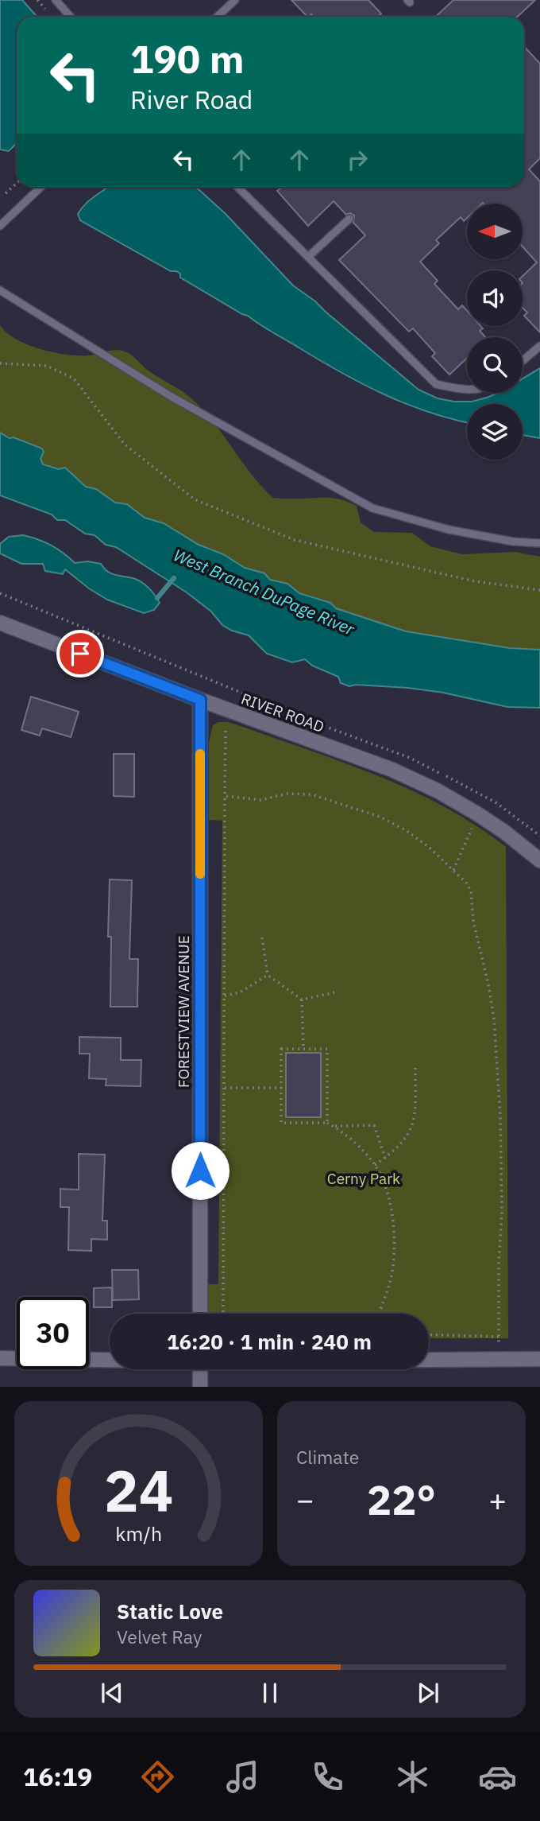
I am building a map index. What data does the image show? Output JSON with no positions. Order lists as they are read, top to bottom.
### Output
{
  "streets": {
    "street": ["RIVER ROAD", "FORESTVIEW AVENUE"]
  },
  "crossings": [
    ["RIVER ROAD", "FORESTVIEW AVENUE"]
  ],
  "water": ["West Branch DuPage River"],
  "parks": ["Cerny Park"],
  "north": "left",
  "page": {
    "turn": ["190 m", "River Road"],
    "limit": "30",
    "trip": "16:20 · 1 min · 240 m",
    "tile": "Climate",
    "heat": ["−", "22°", "+"],
    "song": ["Static Love", "Velvet Ray"],
    "tabs": "16:19",
    "gauge": ["24", "km/h"]
  }
}
